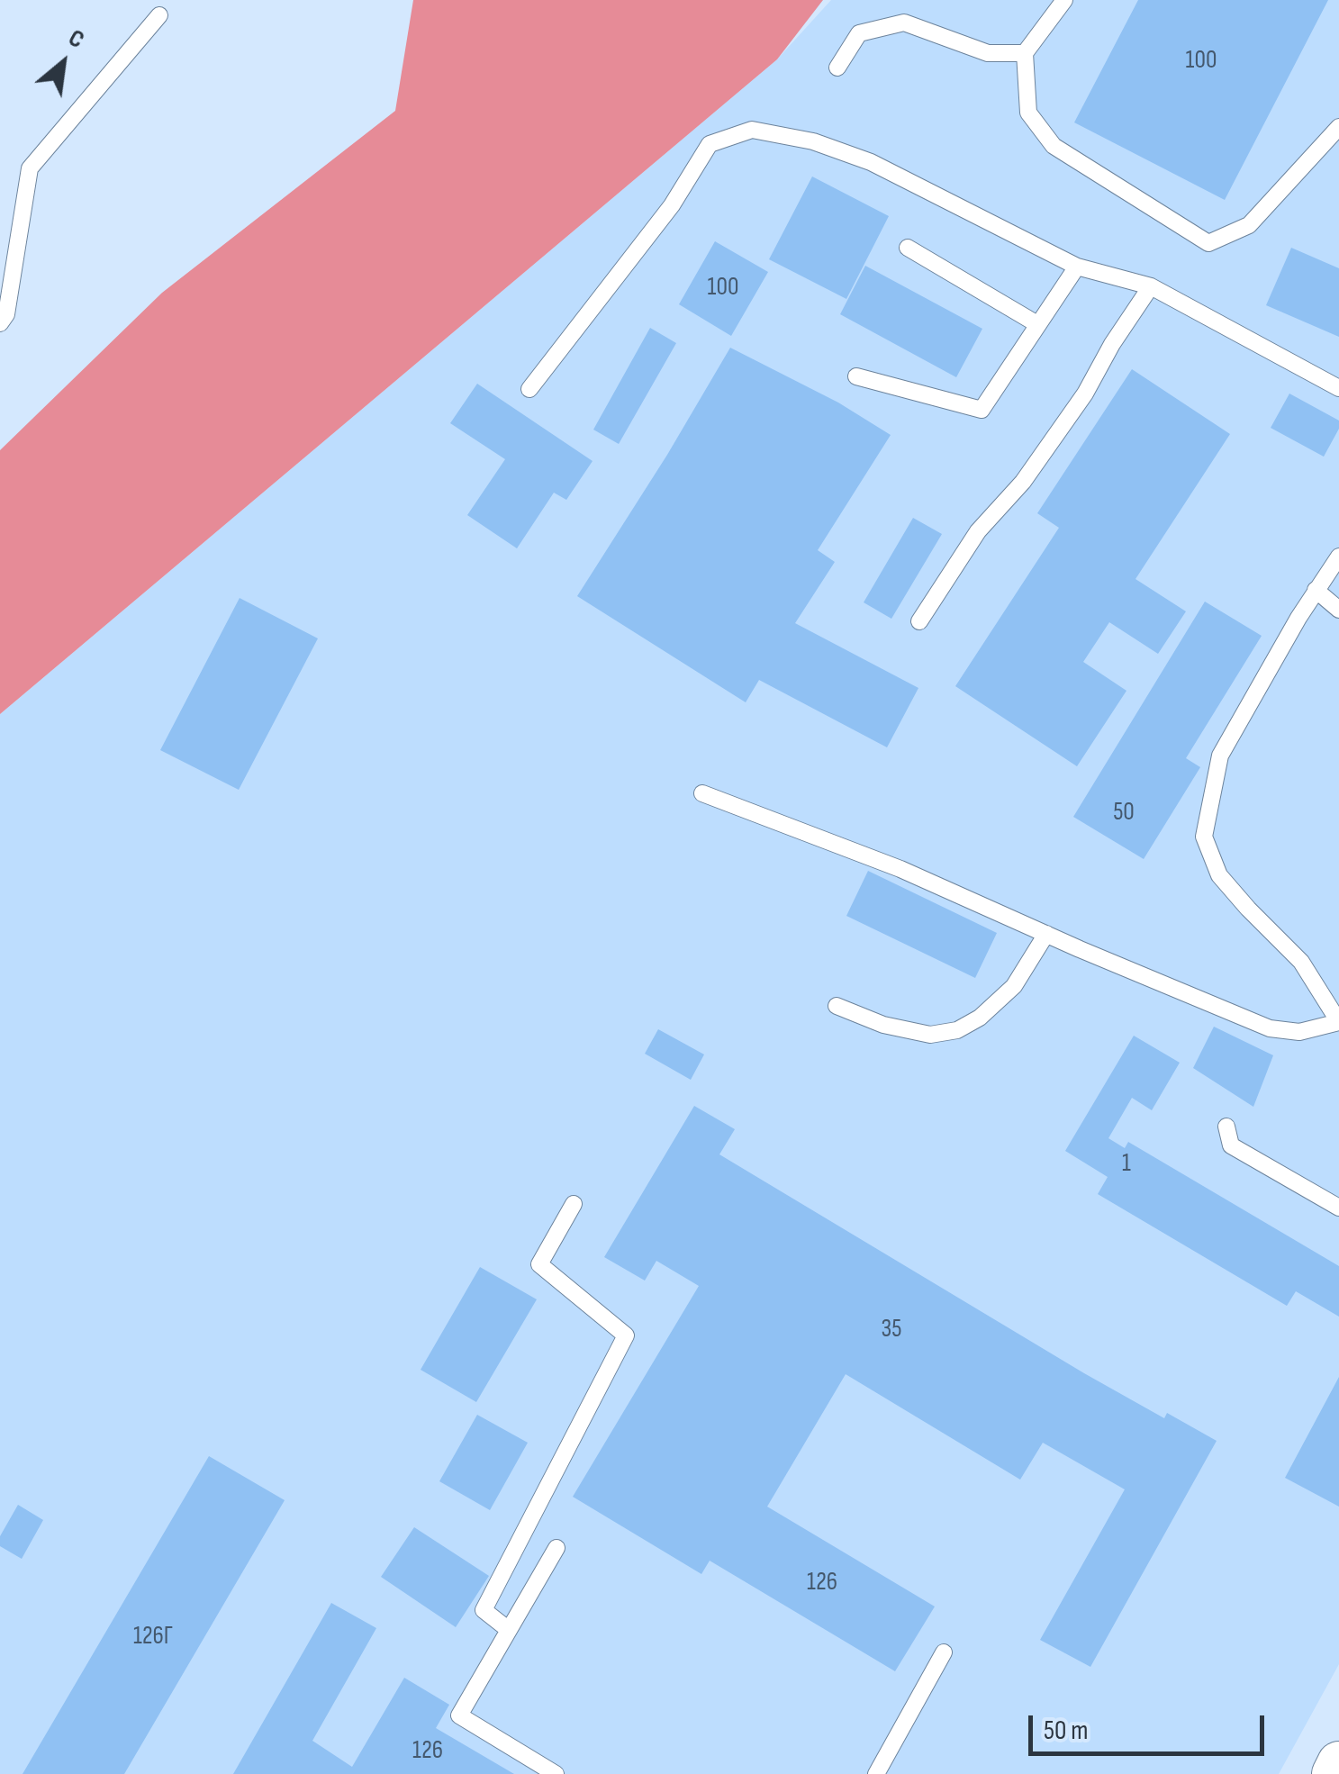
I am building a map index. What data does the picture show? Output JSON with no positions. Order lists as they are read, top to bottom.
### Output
{
  "house_numbers": [
    "100",
    "100",
    "50",
    "1",
    "35",
    "126",
    "126Г",
    "126"
  ],
  "scale_bar": "50 m",
  "north": "top right"
}
